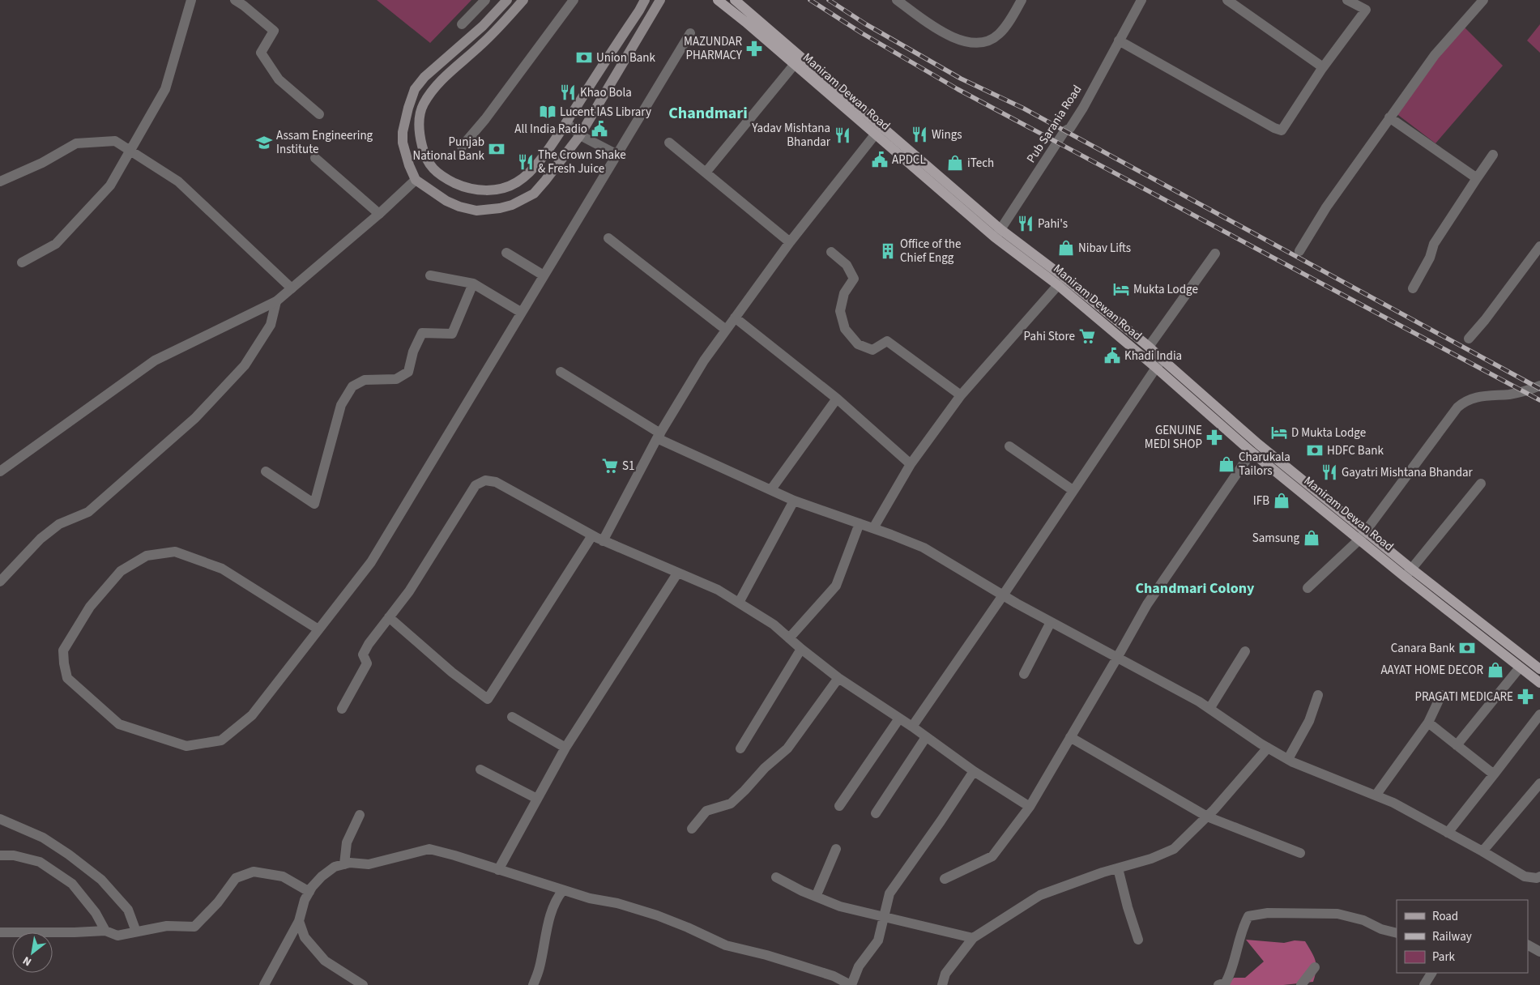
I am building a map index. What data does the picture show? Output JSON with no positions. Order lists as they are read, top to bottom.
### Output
{
  "streets": {
    "main road": ["Maniram Dewan Road"],
    "street": ["Pub Sarania Road"]
  },
  "crossings": [
    ["Maniram Dewan Road", "Pub Sarania Road"]
  ],
  "districts": ["Chandmari", "Chandmari Colony"],
  "places": {
    "pharmacy": ["MAZUNDAR PHARMACY", "GENUINE MEDI SHOP", "PRAGATI MEDICARE"],
    "bank": [
      "Union Bank",
      "Punjab National Bank",
      "HDFC Bank",
      "Canara Bank"
    ],
    "restaurant": [
      "Khao Bola",
      "Wings",
      "Yadav Mishtana Bhandar",
      "The Crown Shake & Fresh Juice",
      "Pahi's",
      "Gayatri Mishtana Bhandar"
    ],
    "library": ["Lucent IAS Library"],
    "public building": ["All India Radio", "APDCL", "Khadi India"],
    "school or university": ["Assam Engineering Institute"],
    "shop": [
      "iTech",
      "Nibav Lifts",
      "Charukala Tailors",
      "IFB",
      "Samsung",
      "AAYAT HOME DECOR"
    ],
    "building": ["Office of the Chief Engg"],
    "hotel": ["Mukta Lodge", "D Mukta Lodge"],
    "supermarket": ["Pahi Store", "S1"]
  },
  "legend": ["Road", "Railway", "Park"],
  "north": "bottom left"
}
